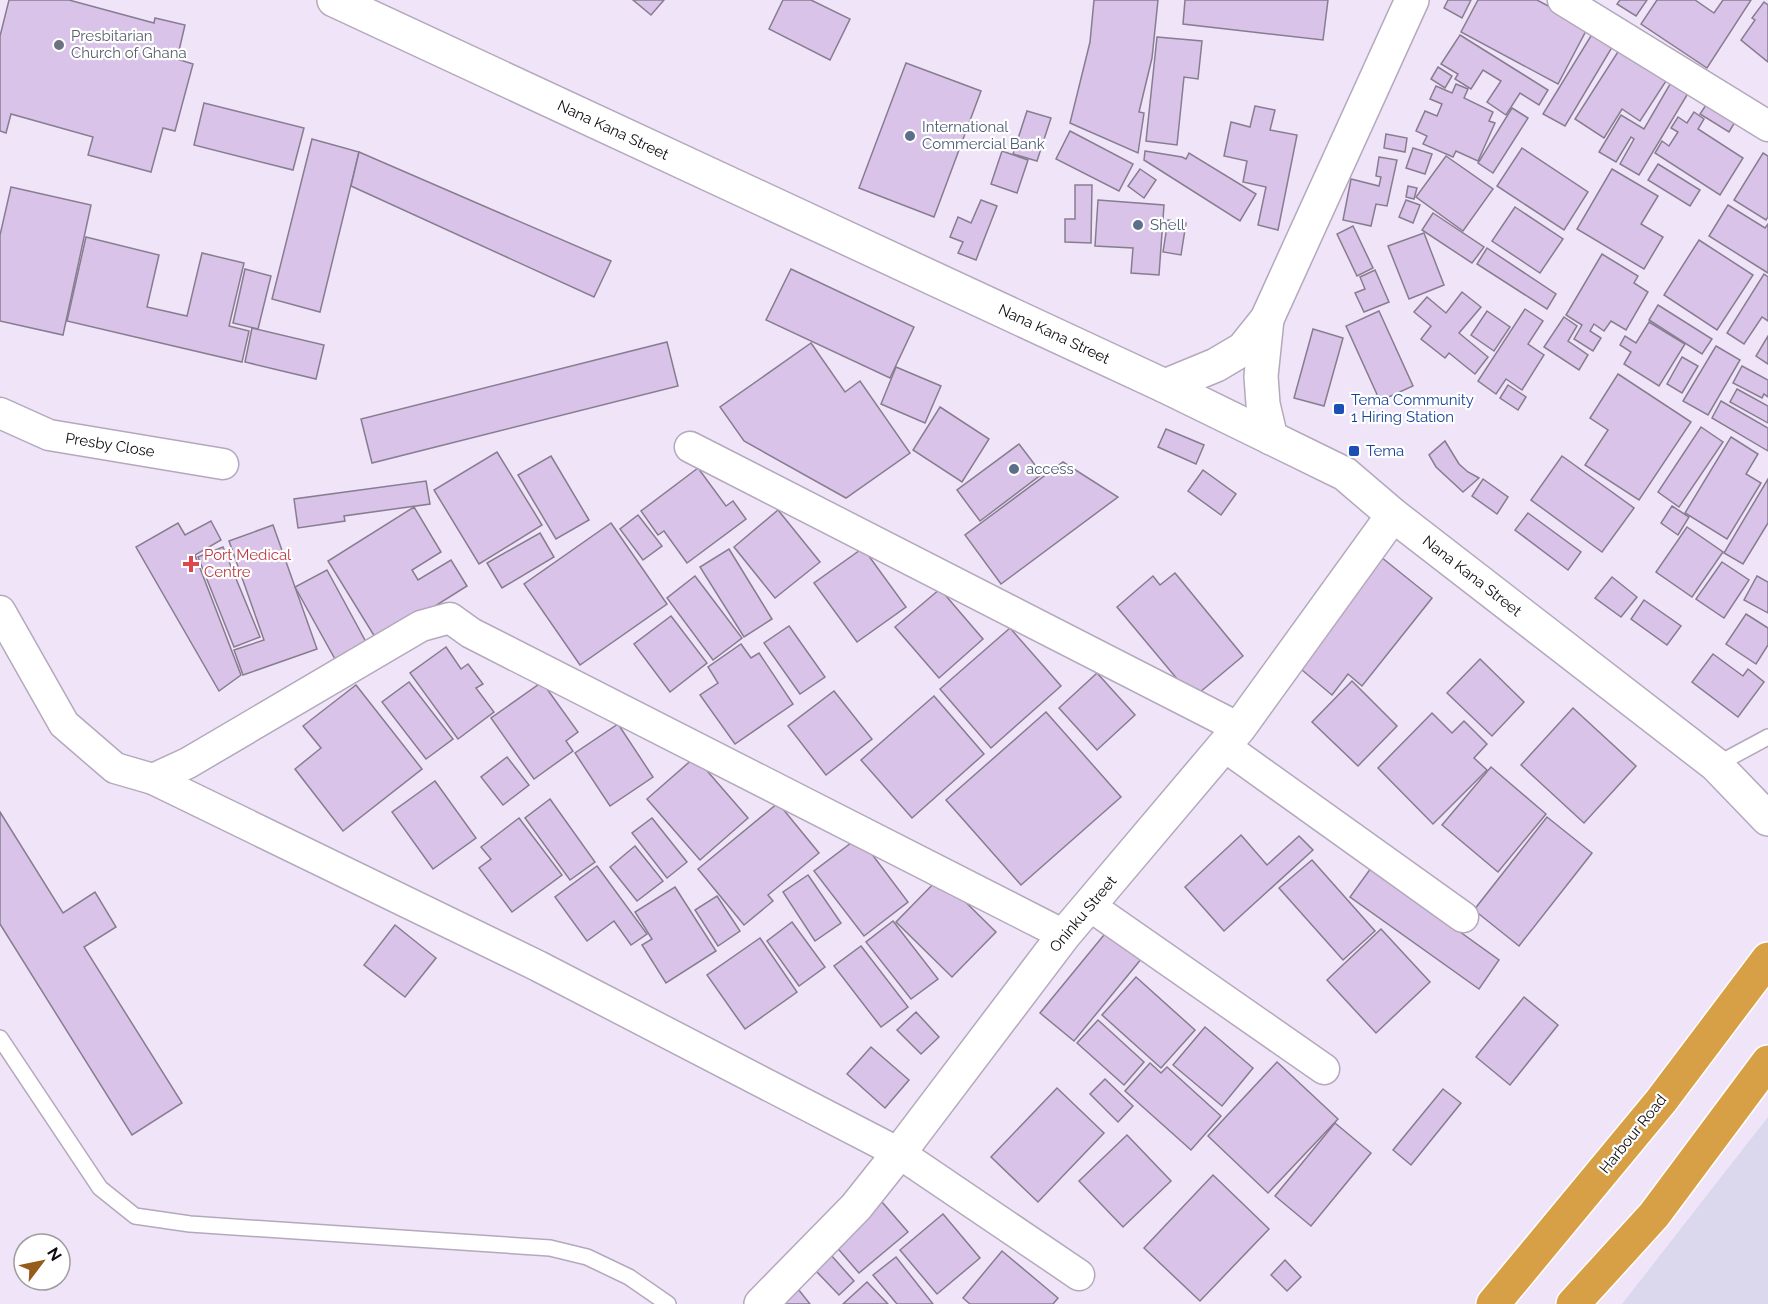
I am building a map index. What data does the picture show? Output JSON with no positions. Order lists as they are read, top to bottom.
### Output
{
  "streets": {
    "highway": ["Harbour Road"],
    "street": ["Nana Kana Street", "Presby Close", "Oninku Street"]
  },
  "crossings": [
    ["Nana Kana Street", "Oninku Street"]
  ],
  "places": {
    "other": [
      "Presbitarian Church of Ghana",
      "International Commercial Bank",
      "Shell",
      "access"
    ],
    "transit": ["Tema Community 1 Hiring Station", "Tema"],
    "health": ["Port Medical Centre"]
  },
  "north": "top right"
}
